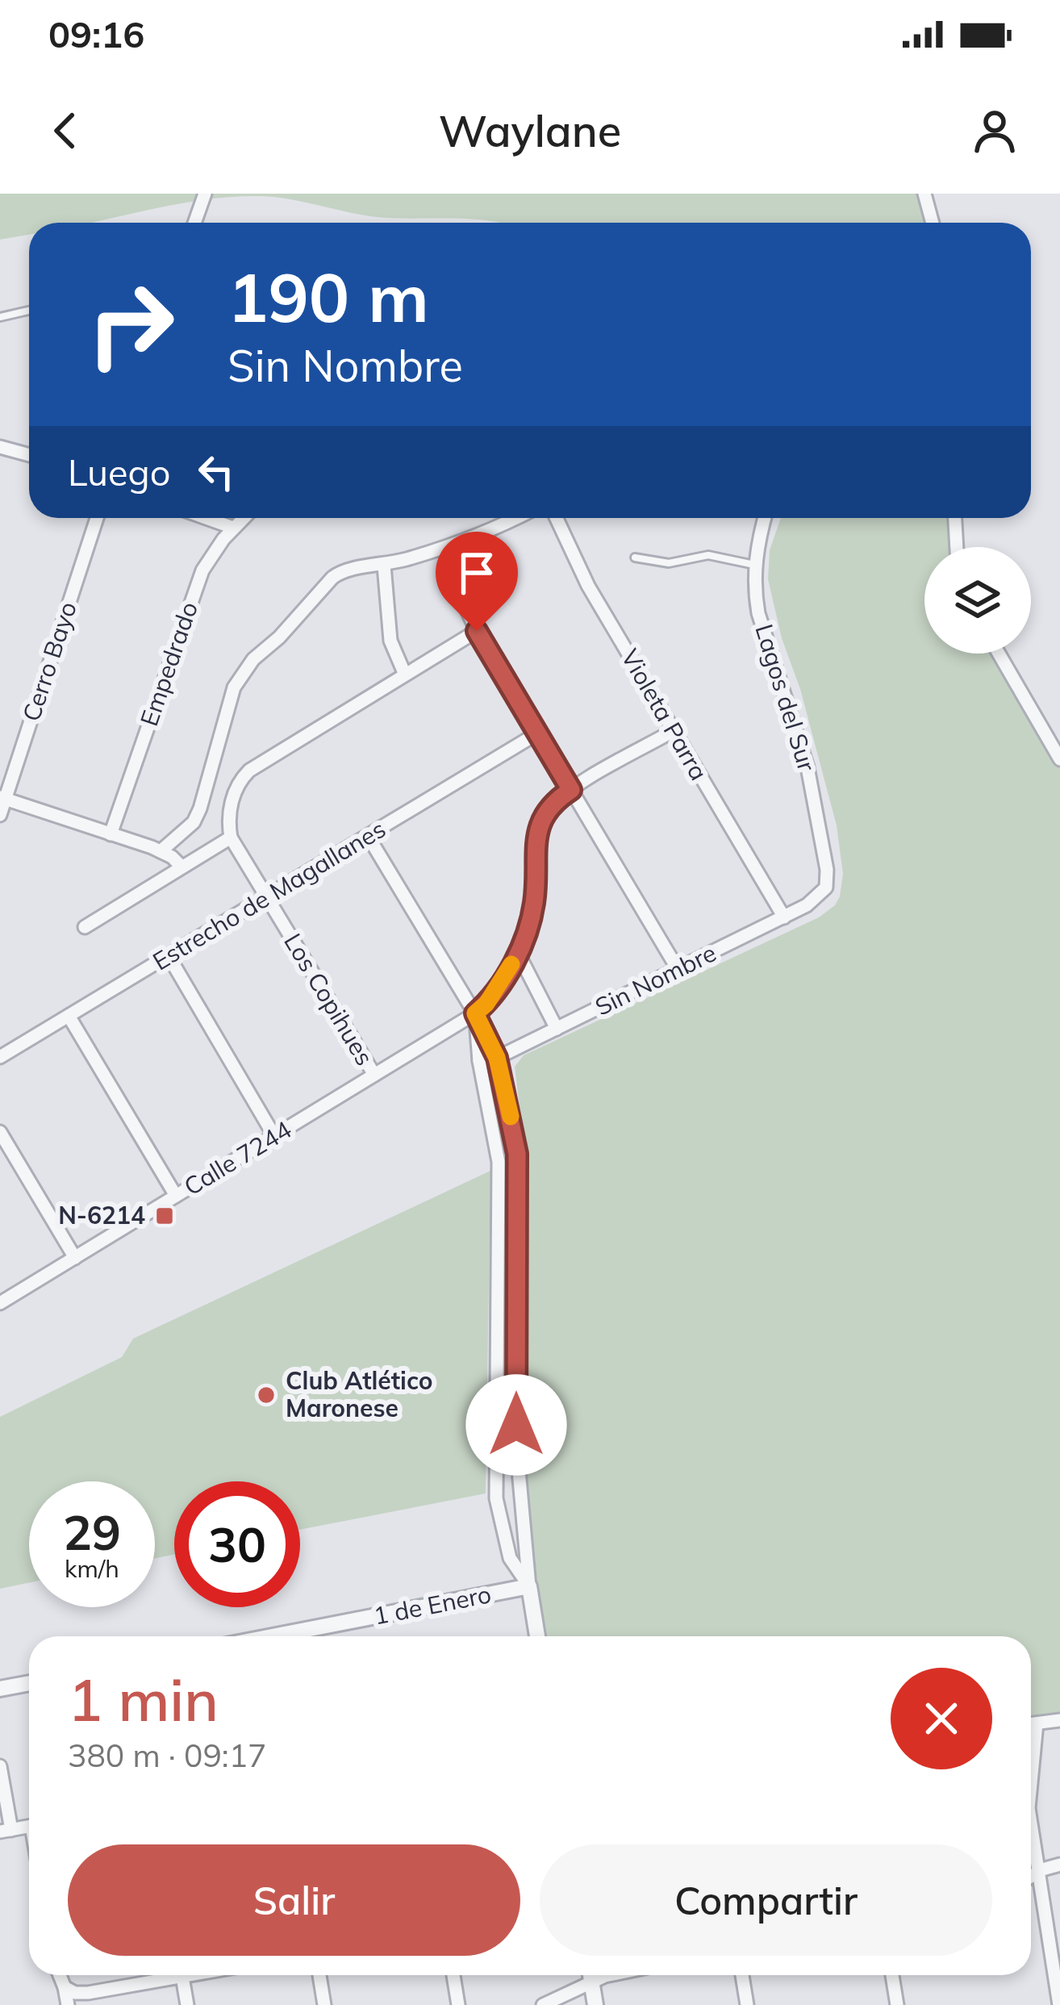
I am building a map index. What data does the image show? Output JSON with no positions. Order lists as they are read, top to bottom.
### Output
{
  "streets": {
    "street": [
      "Cerro Bayo",
      "Empedrado",
      "Lagos del Sur",
      "Violeta Parra",
      "Estrecho de Magallanes",
      "Sin Nombre",
      "Los Copihues",
      "Calle 7244",
      "1 de Enero"
    ]
  },
  "crossings": [
    ["Lagos del Sur", "Sin Nombre"],
    ["Violeta Parra", "Sin Nombre"],
    ["Estrecho de Magallanes", "Los Copihues"],
    ["Los Copihues", "Calle 7244"]
  ],
  "places": {
    "transit": ["N-6214"],
    "other": ["Club Atlético Maronese"]
  },
  "page": {
    "status": "09:16",
    "header": "Waylane",
    "turn": ["190 m", "Sin Nombre"],
    "then": "Luego",
    "speed": "29 km/h",
    "limit": "30",
    "heading": ["1 min", "380 m · 09:17"],
    "buttons": ["Salir", "Compartir"]
  }
}
